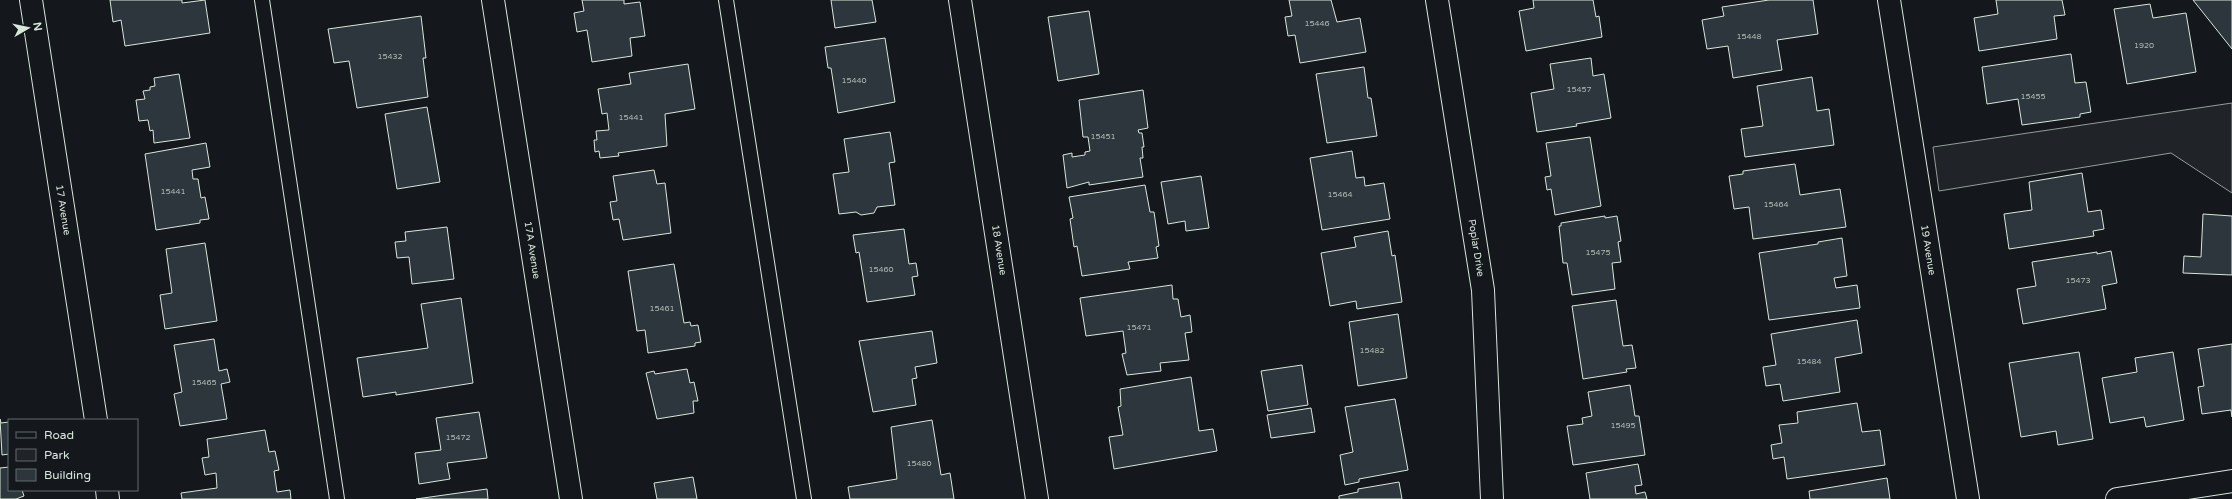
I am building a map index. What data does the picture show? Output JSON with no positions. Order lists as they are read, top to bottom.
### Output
{
  "streets": {
    "street": [
      "17 Avenue",
      "Poplar Drive",
      "17A Avenue",
      "18 Avenue",
      "19 Avenue"
    ]
  },
  "house_numbers": [
    "15446",
    "15448",
    "1920",
    "15432",
    "15440",
    "15457",
    "15455",
    "15441",
    "15451",
    "15441",
    "15464",
    "15464",
    "15475",
    "15460",
    "15473",
    "15461",
    "15471",
    "15482",
    "15484",
    "15465",
    "15495",
    "15472",
    "15480"
  ],
  "legend": ["Road", "Park", "Building"],
  "north": "right"
}
